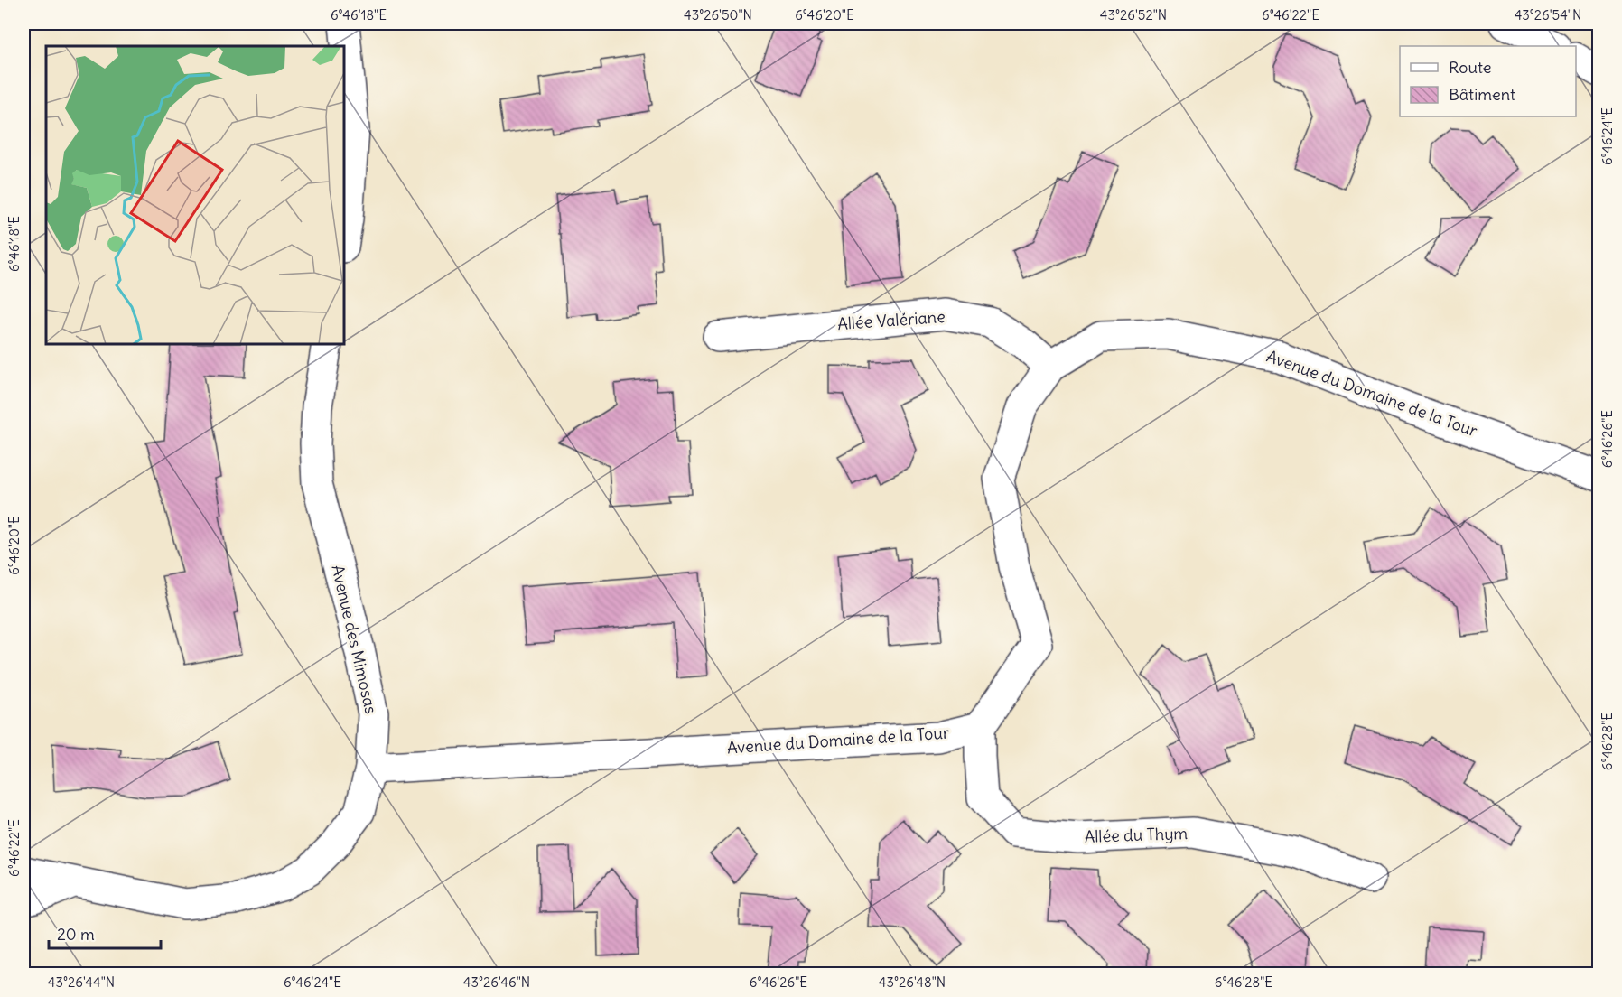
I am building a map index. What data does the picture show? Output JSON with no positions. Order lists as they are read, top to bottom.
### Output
{
  "streets": {
    "street": [
      "Allée Valériane",
      "Avenue du Domaine de la Tour",
      "Avenue des Mimosas",
      "Allée du Thym"
    ]
  },
  "crossings": [
    ["Allée Valériane", "Avenue du Domaine de la Tour"],
    ["Avenue du Domaine de la Tour", "Avenue des Mimosas"],
    ["Avenue du Domaine de la Tour", "Allée du Thym"]
  ],
  "legend": ["Route", "Bâtiment"],
  "scale_bar": "20 m",
  "coordinates": [
    "6°46'18\"E",
    "43°26'50\"N",
    "6°46'20\"E",
    "43°26'52\"N",
    "6°46'22\"E",
    "43°26'54\"N",
    "6°46'24\"E",
    "6°46'26\"E",
    "6°46'28\"E",
    "43°26'44\"N",
    "43°26'46\"N",
    "43°26'48\"N"
  ]
}
